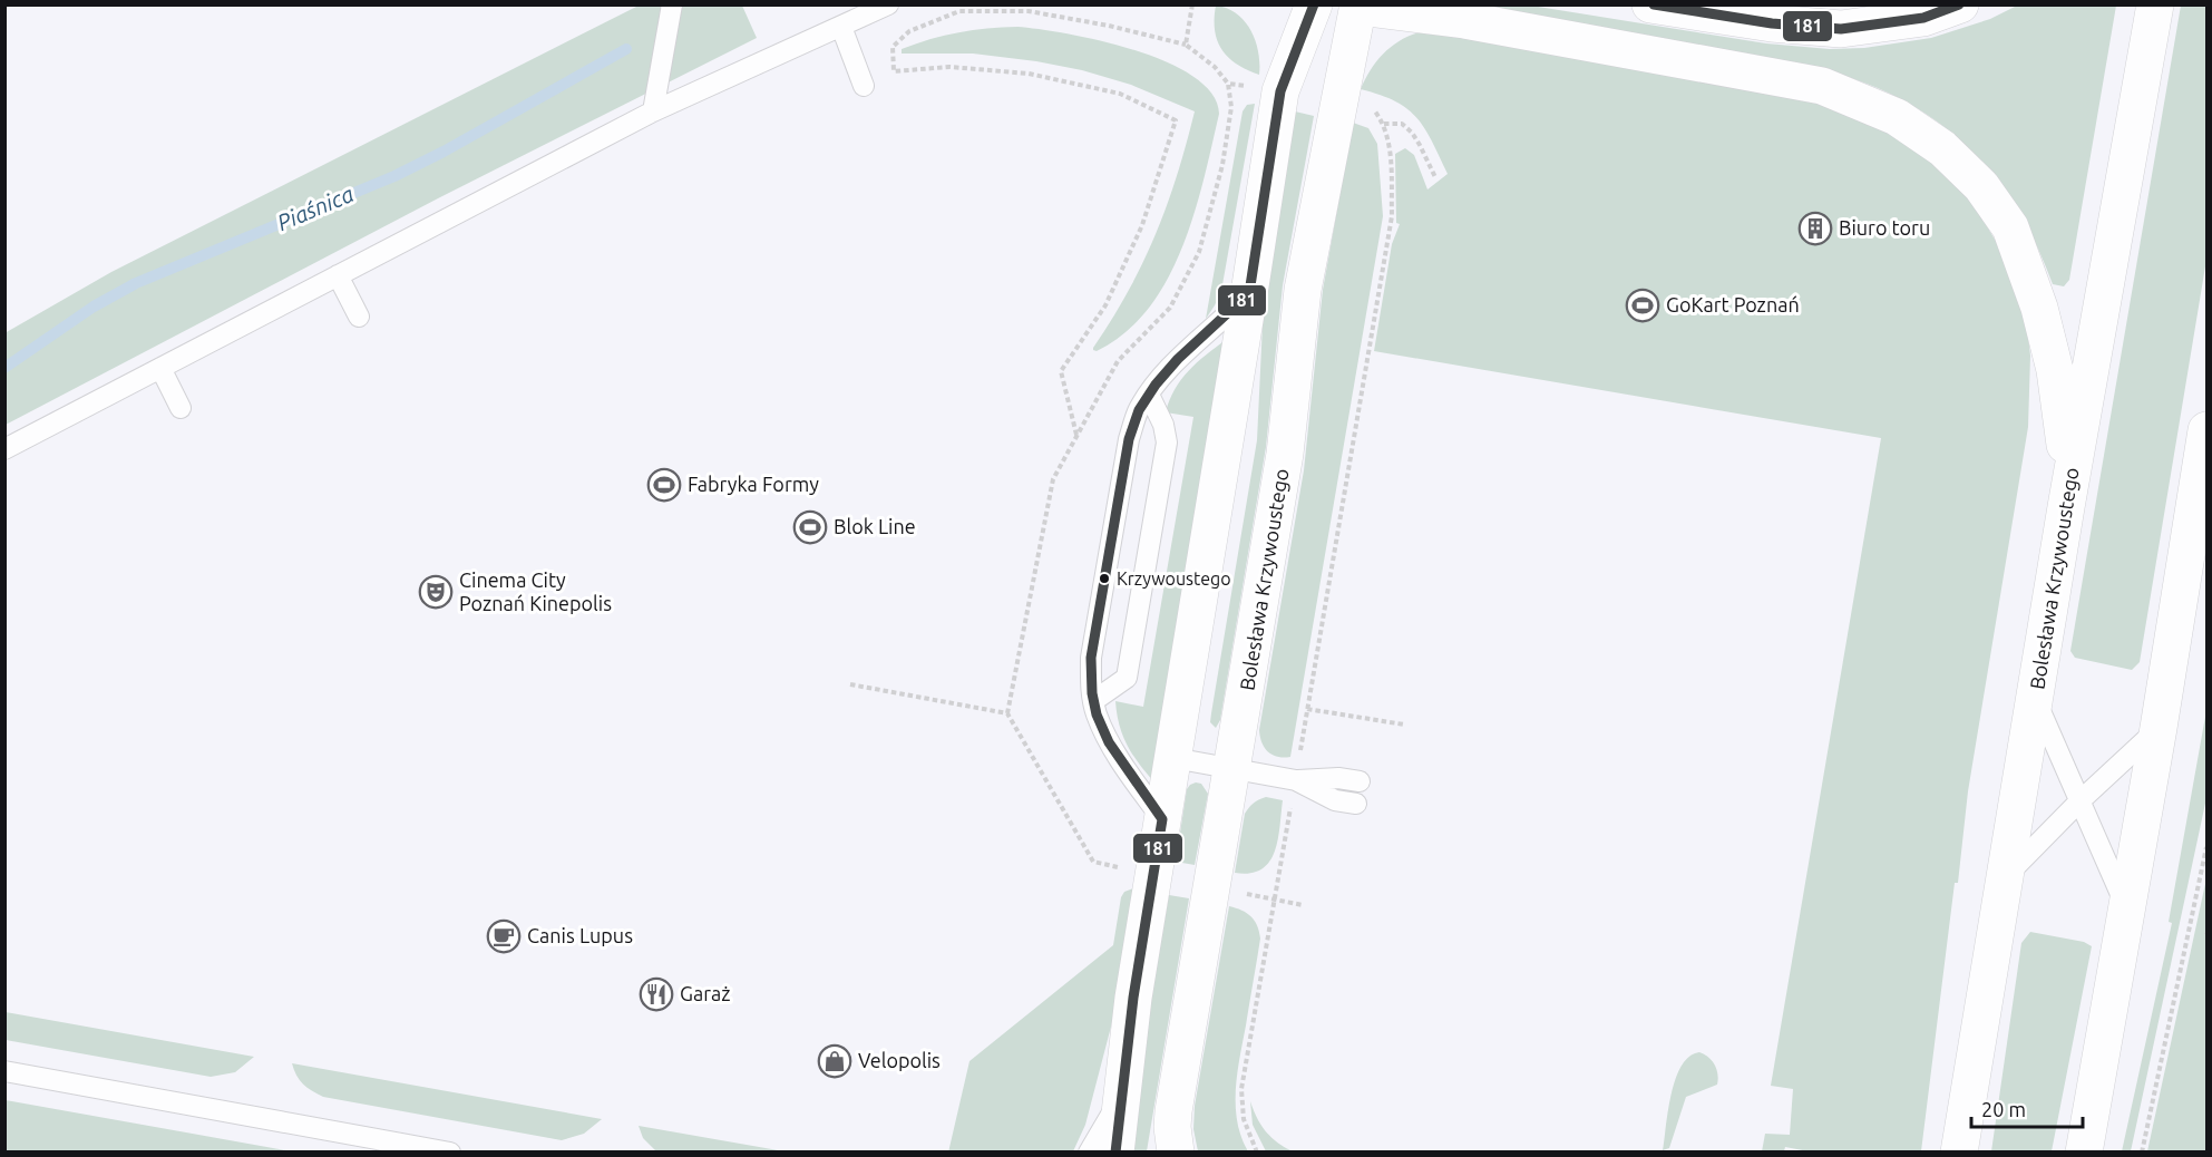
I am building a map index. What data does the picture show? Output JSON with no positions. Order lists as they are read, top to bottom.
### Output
{
  "streets": {
    "main road": ["Bolesława Krzywoustego"]
  },
  "water": ["Piaśnica"],
  "places": {
    "building": ["Biuro toru"],
    "sports": ["GoKart Poznań", "Fabryka Formy", "Blok Line"],
    "other": ["Krzywoustego"],
    "theatre": ["Cinema City Poznań Kinepolis"],
    "cafe": ["Canis Lupus"],
    "restaurant": ["Garaż"],
    "shop": ["Velopolis"]
  },
  "lines": ["transit line 181"],
  "scale_bar": "20 m"
}
